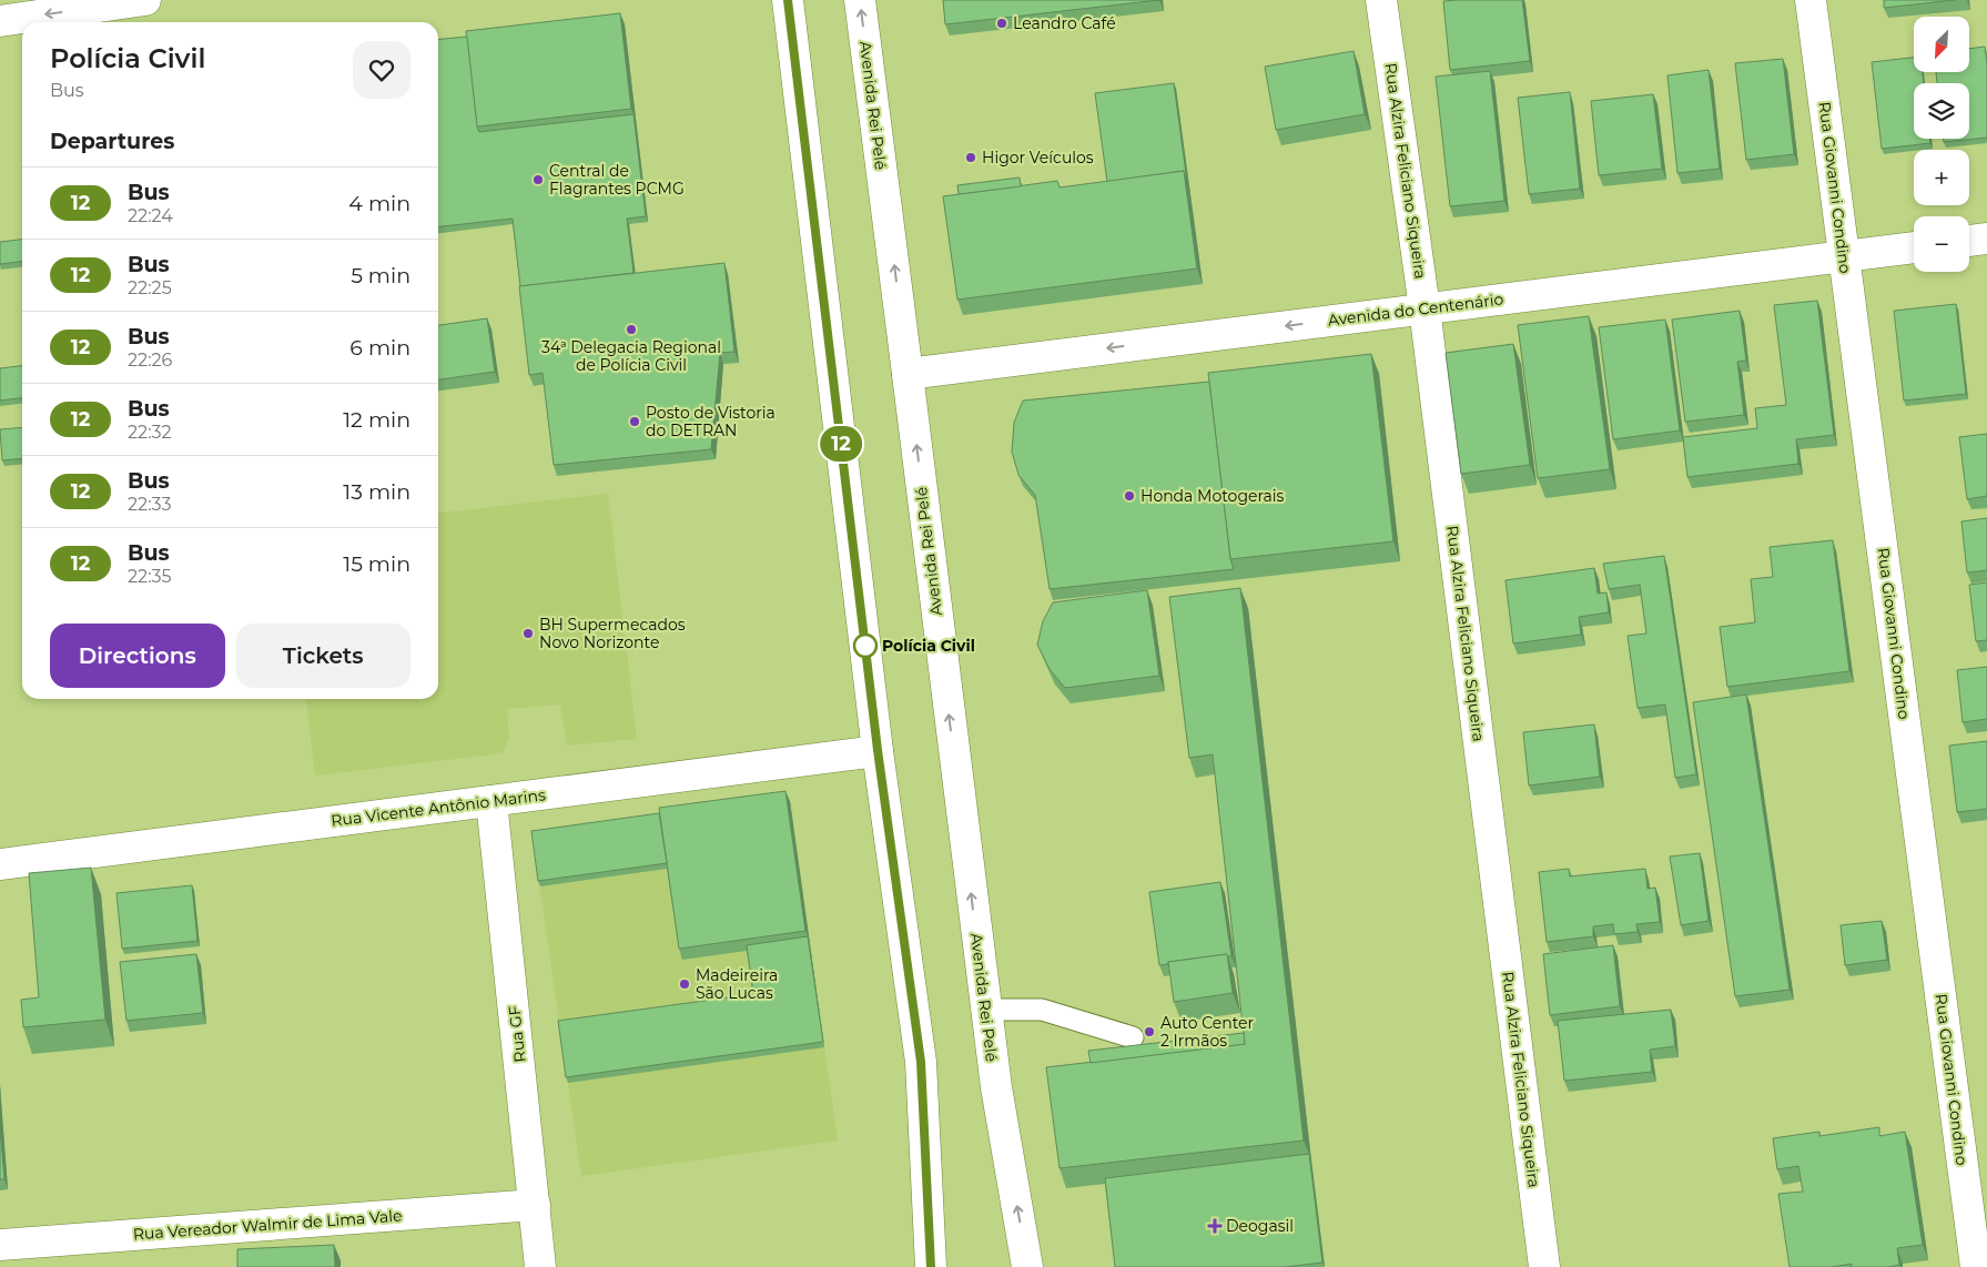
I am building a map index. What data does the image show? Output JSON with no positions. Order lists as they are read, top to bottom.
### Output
{
  "streets": {
    "street": [
      "Avenida Rei Pelé",
      "Rua Alzira Feliciano Siqueira",
      "Rua Giovanni Condino",
      "Avenida do Centenário",
      "Rua Vicente Antônio Marins",
      "Rua GF",
      "Rua Vereador Walmir de Lima Vale"
    ]
  },
  "crossings": [
    ["Avenida Rei Pelé", "Avenida do Centenário"],
    ["Rua Alzira Feliciano Siqueira", "Avenida do Centenário"],
    ["Rua Giovanni Condino", "Avenida do Centenário"],
    ["Rua Vicente Antônio Marins", "Rua GF"],
    ["Rua GF", "Rua Vereador Walmir de Lima Vale"]
  ],
  "one_way": ["Avenida do Centenário"],
  "places": {
    "other": [
      "Leandro Café",
      "Higor Veículos",
      "Central de Flagrantes PCMG",
      "34ª Delegacia Regional de Polícia Civil",
      "Posto de Vistoria do DETRAN",
      "Honda Motogerais",
      "BH Supermecados Novo Norizonte",
      "Polícia Civil",
      "Madeireira São Lucas",
      "Auto Center 2 Irmãos"
    ],
    "health": ["Deogasil"]
  },
  "lines": ["bus line 12"],
  "north": "bottom left",
  "page": {
    "on_map": "12",
    "map_buttons": ["+", "−"],
    "heading": [
      ["Polícia Civil", "Bus"],
      "Departures"
    ],
    "list": [
      {
        "mark": "12",
        "name": "Bus",
        "note": "22:24",
        "value": "4 min"
      },
      {
        "mark": "12",
        "name": "Bus",
        "note": "22:25",
        "value": "5 min"
      },
      {
        "mark": "12",
        "name": "Bus",
        "note": "22:26",
        "value": "6 min"
      },
      {
        "mark": "12",
        "name": "Bus",
        "note": "22:32",
        "value": "12 min"
      },
      {
        "mark": "12",
        "name": "Bus",
        "note": "22:33",
        "value": "13 min"
      },
      {
        "mark": "12",
        "name": "Bus",
        "note": "22:35",
        "value": "15 min"
      }
    ],
    "buttons": ["Directions", "Tickets"]
  }
}
